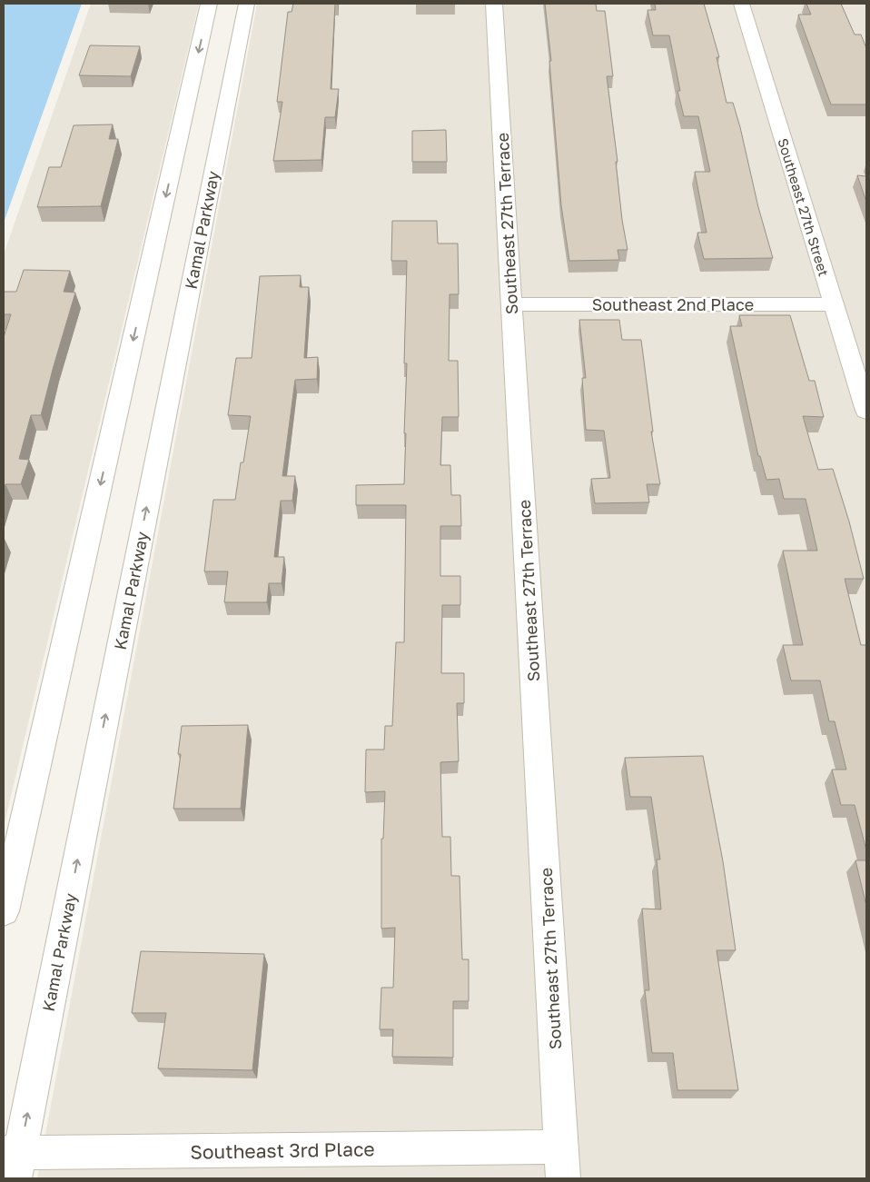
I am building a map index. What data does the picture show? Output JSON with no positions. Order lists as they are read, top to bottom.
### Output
{
  "streets": {
    "street": [
      "Southeast 27th Street",
      "Southeast 27th Terrace",
      "Kamal Parkway",
      "Southeast 2nd Place",
      "Southeast 3rd Place"
    ]
  },
  "crossings": [
    ["Southeast 27th Street", "Southeast 2nd Place"],
    ["Southeast 27th Terrace", "Southeast 2nd Place"],
    ["Southeast 27th Terrace", "Southeast 3rd Place"],
    ["Kamal Parkway", "Southeast 3rd Place"]
  ]
}
